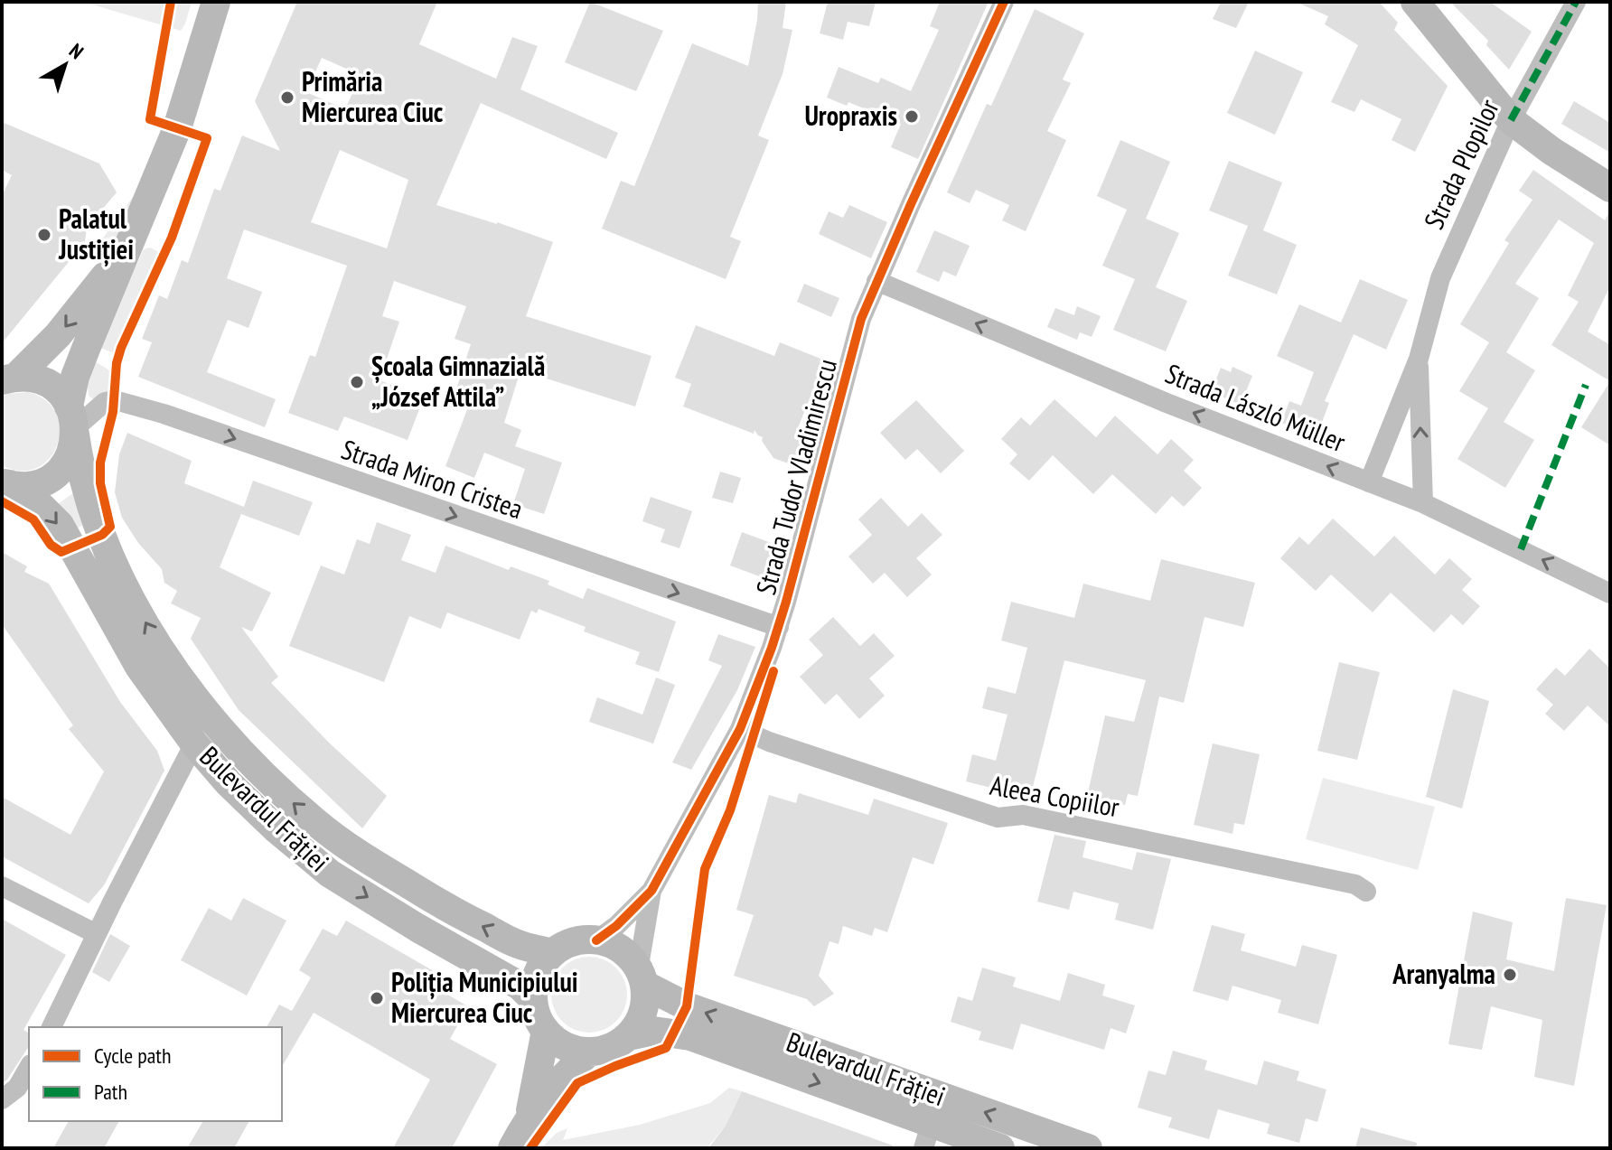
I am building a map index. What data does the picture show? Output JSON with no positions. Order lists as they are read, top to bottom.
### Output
{
  "streets": {
    "main road": ["Bulevardul Frăției"],
    "street": [
      "Strada Plopilor",
      "Strada László Müller",
      "Strada Tudor Vladimirescu",
      "Strada Miron Cristea",
      "Aleea Copiilor"
    ]
  },
  "crossings": [
    ["Strada László Müller", "Strada Tudor Vladimirescu"],
    ["Strada Tudor Vladimirescu", "Strada Miron Cristea"],
    ["Strada Tudor Vladimirescu", "Aleea Copiilor"],
    ["Strada Tudor Vladimirescu", "Bulevardul Frăției"],
    ["Strada Miron Cristea", "Bulevardul Frăției"]
  ],
  "one_way": ["Strada László Müller", "Strada Miron Cristea"],
  "places": [
    "Primăria Miercurea Ciuc",
    "Uropraxis",
    "Palatul Justiției",
    "Școala Gimnazială „József Attila”",
    "Aranyalma",
    "Poliția Municipiului Miercurea Ciuc"
  ],
  "legend": ["Cycle path", "Path"],
  "north": "top right"
}
